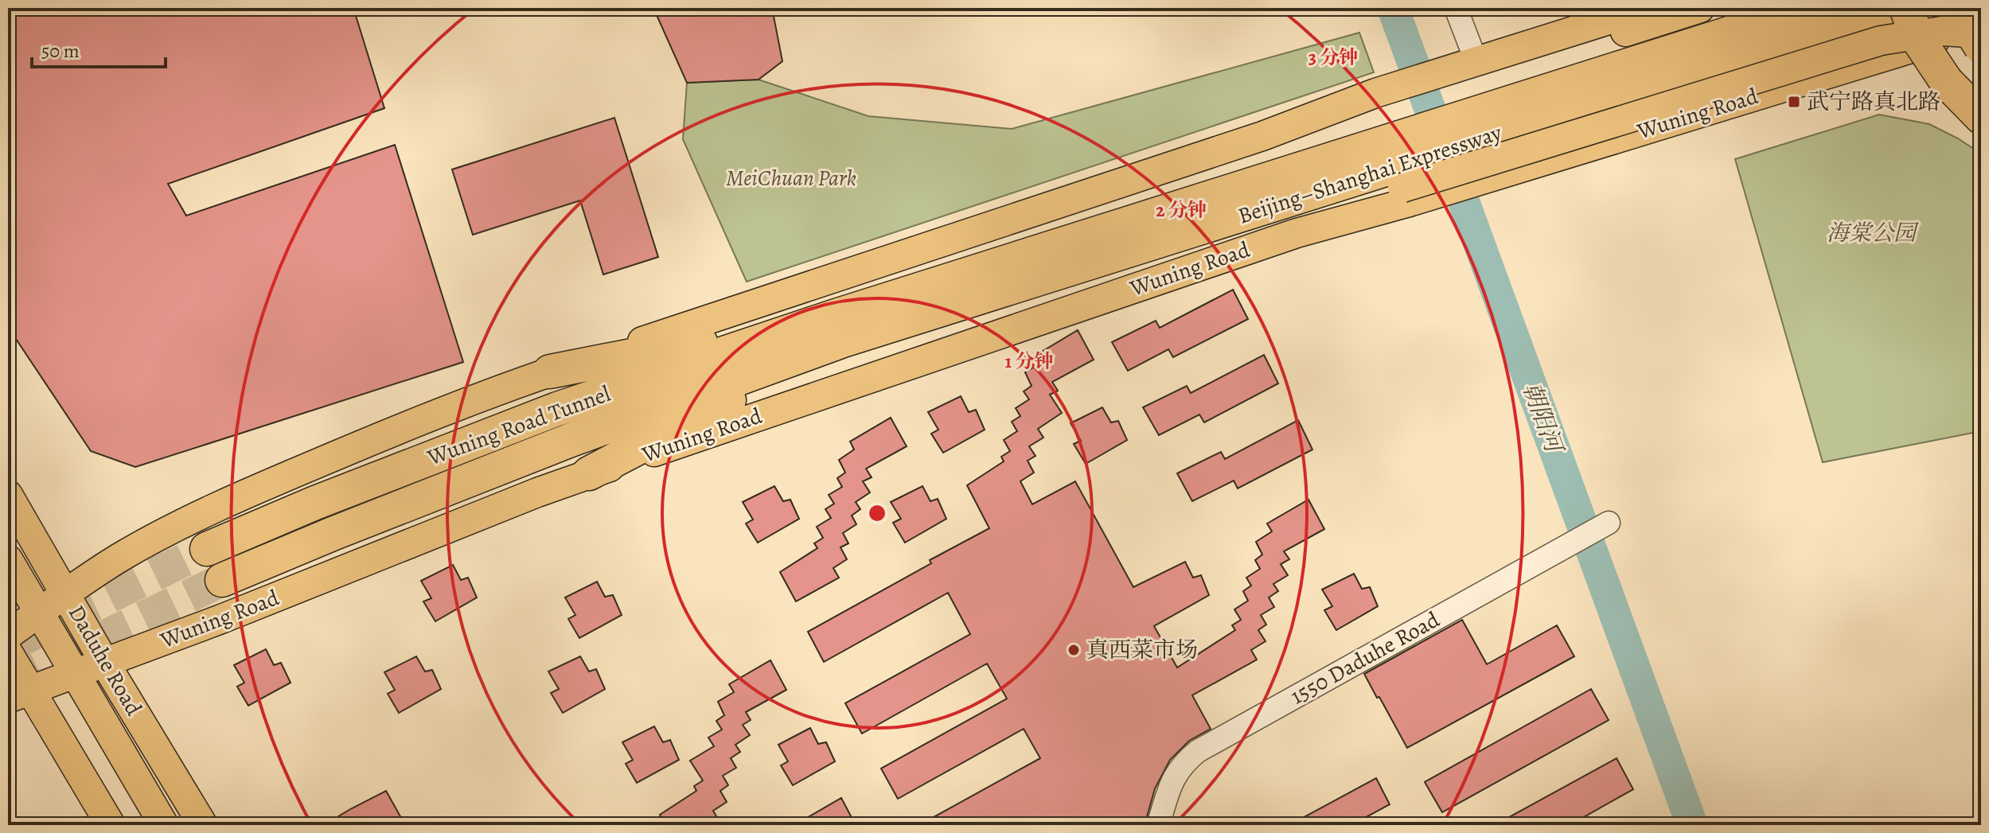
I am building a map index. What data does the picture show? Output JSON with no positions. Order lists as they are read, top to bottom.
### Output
{
  "streets": {
    "highway": ["Beijing–Shanghai Expressway", "Wuning Road Tunnel"],
    "main road": ["Wuning Road", "Daduhe Road"],
    "street": ["1550 Daduhe Road"]
  },
  "crossings": [
    ["Wuning Road", "Daduhe Road"],
    ["Beijing–Shanghai Expressway", "Wuning Road Tunnel"]
  ],
  "water": ["朝阳河"],
  "parks": ["MeiChuan Park", "海棠公园"],
  "places": {
    "transit": ["武宁路真北路"],
    "other": ["真西菜市场"]
  },
  "scale_bar": "50 m",
  "rings": ["3 分钟", "2 分钟", "1 分钟"]
}
